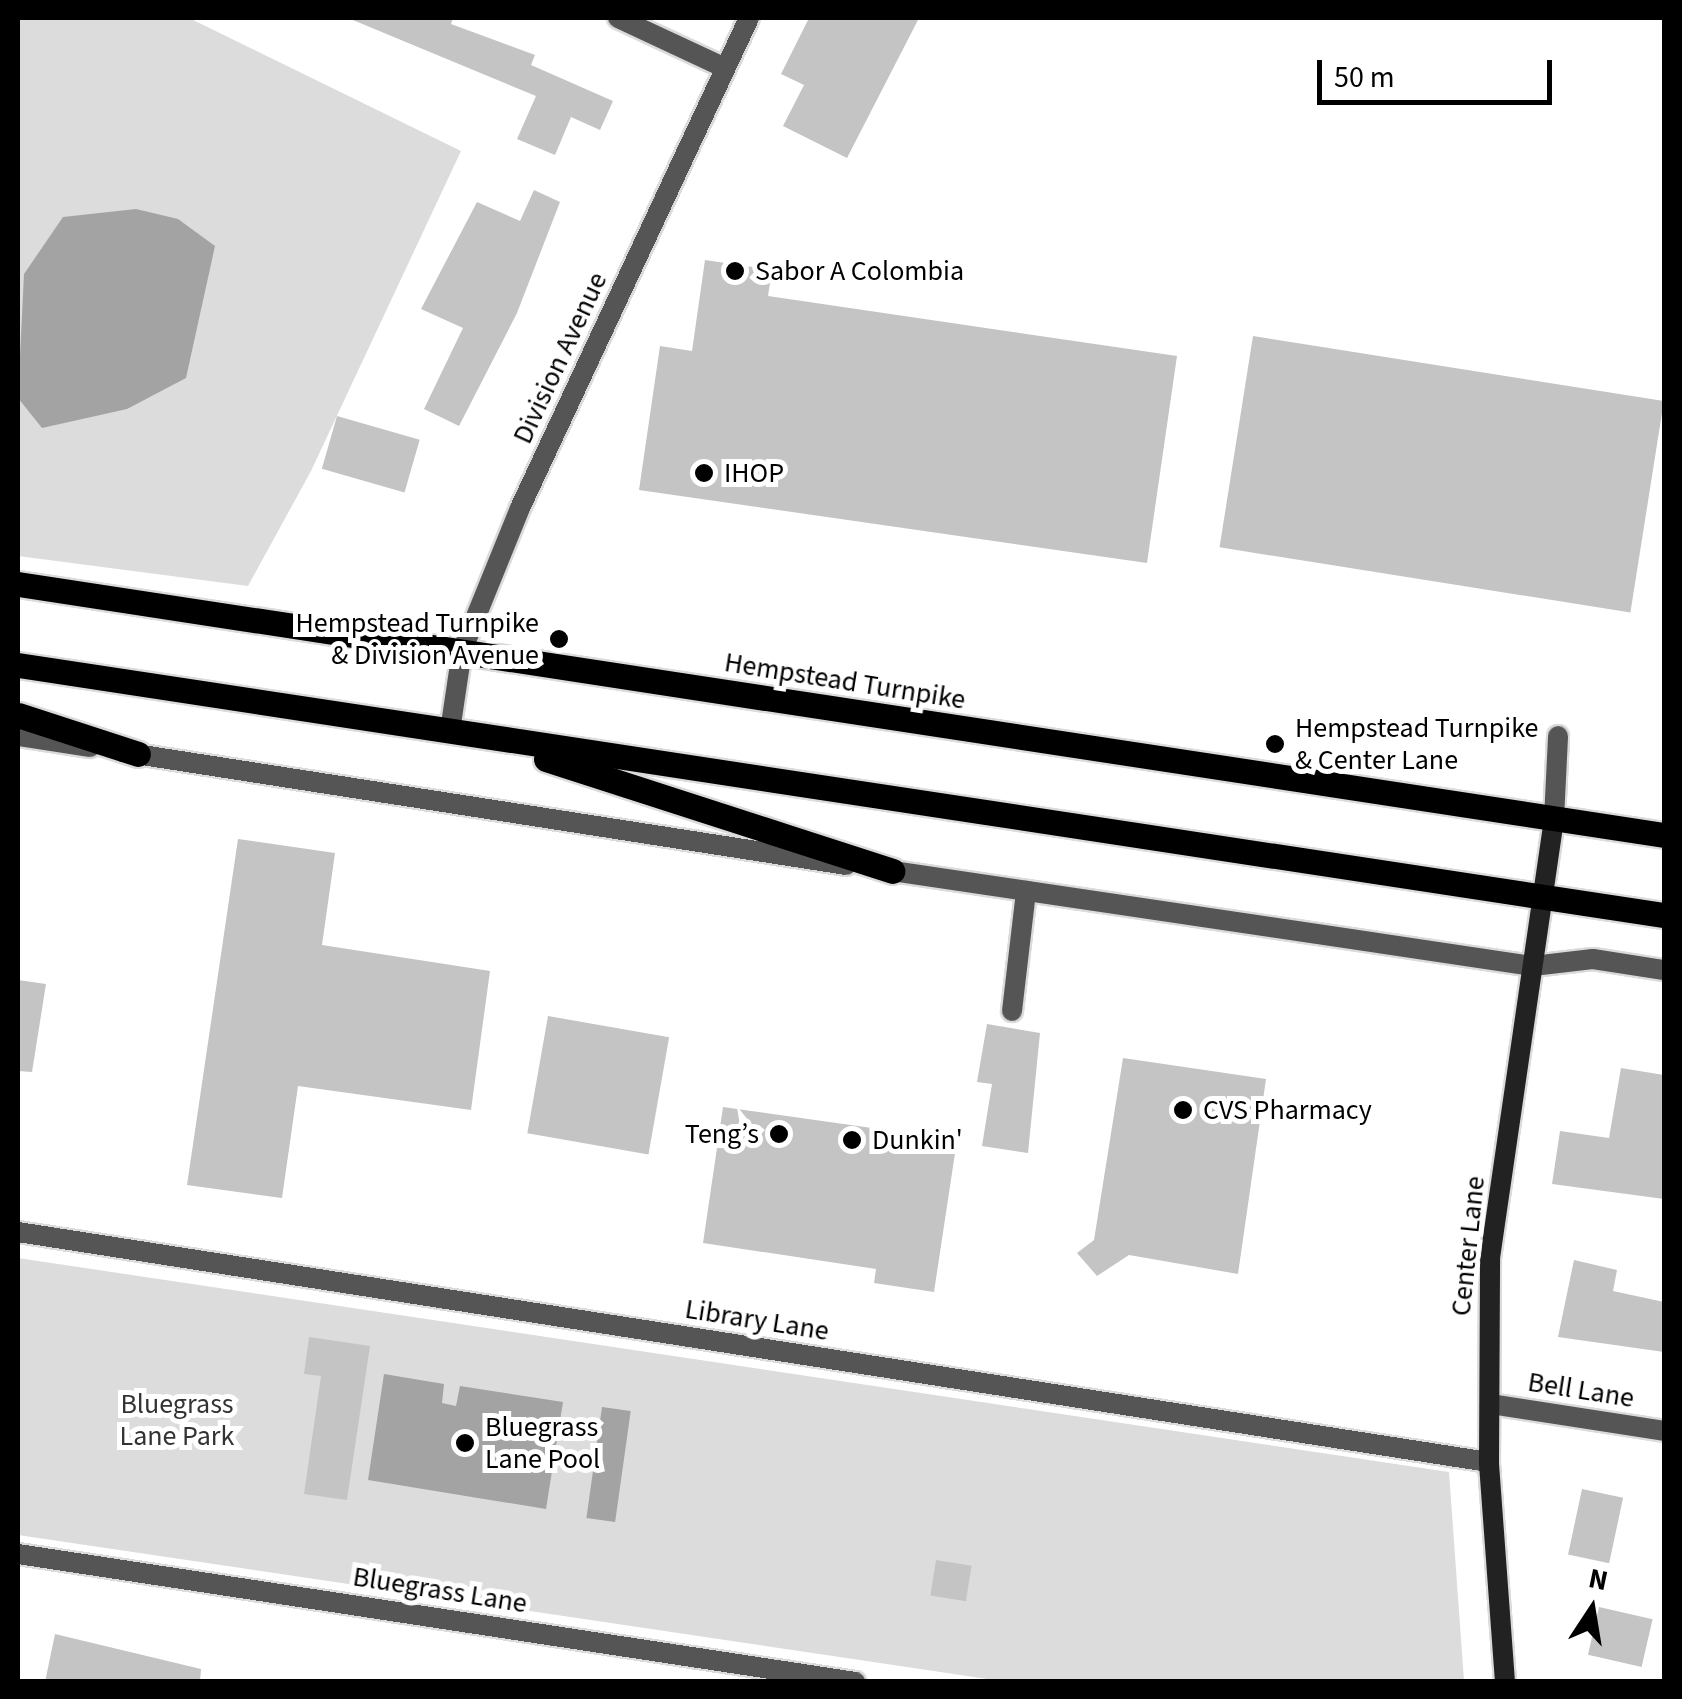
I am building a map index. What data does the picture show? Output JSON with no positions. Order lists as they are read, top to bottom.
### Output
{
  "streets": {
    "main road": ["Hempstead Turnpike"],
    "street": [
      "Division Avenue",
      "Center Lane",
      "Library Lane",
      "Bell Lane",
      "Bluegrass Lane"
    ]
  },
  "crossings": [
    ["Division Avenue", "Hempstead Turnpike"],
    ["Hempstead Turnpike", "Center Lane"],
    ["Center Lane", "Library Lane"],
    ["Center Lane", "Bell Lane"]
  ],
  "parks": ["Bluegrass Lane Park"],
  "places": [
    "Sabor A Colombia",
    "IHOP",
    "Hempstead Turnpike & Division Avenue",
    "Hempstead Turnpike & Center Lane",
    "CVS Pharmacy",
    "Teng’s",
    "Dunkin'",
    "Bluegrass Lane Pool"
  ],
  "scale_bar": "50 m",
  "north": "top"
}
